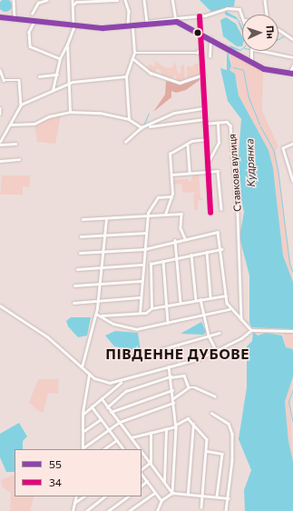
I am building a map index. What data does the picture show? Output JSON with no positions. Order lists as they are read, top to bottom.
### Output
{
  "streets": {
    "street": ["Ставкова вулиця"]
  },
  "districts": ["ПІВДЕННЕ ДУБОВЕ"],
  "water": ["Кудрянка"],
  "lines": ["transit line 34", "transit line 55"],
  "legend": ["55", "34"],
  "north": "right"
}
